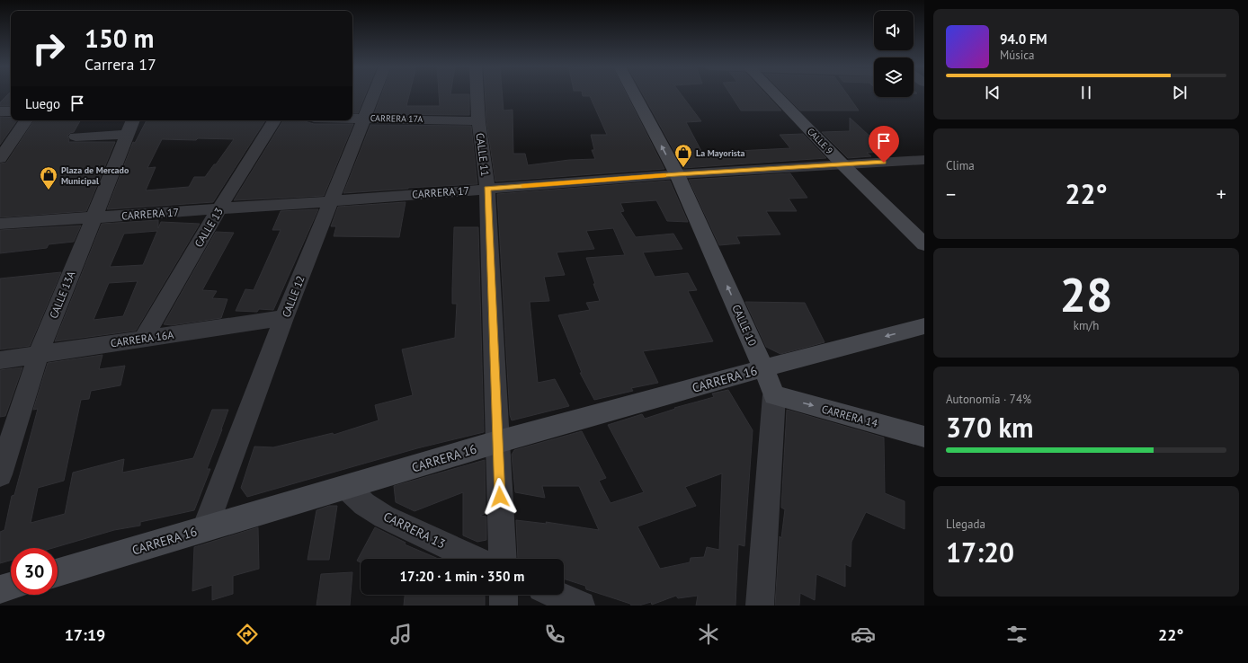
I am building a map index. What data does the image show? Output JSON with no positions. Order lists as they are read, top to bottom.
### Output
{
  "streets": {
    "main road": [
      "CALLE 9",
      "CALLE 10",
      "CARRERA 16",
      "CARRERA 14"
    ],
    "street": [
      "CARRERA 17A",
      "CALLE 11",
      "CARRERA 17",
      "CALLE 13",
      "CALLE 13A",
      "CALLE 12",
      "CARRERA 16A",
      "CARRERA 13"
    ]
  },
  "crossings": [
    ["CARRERA 17A", "CALLE 11"],
    ["CARRERA 17A", "CALLE 12"],
    ["CALLE 9", "CARRERA 17"],
    ["CALLE 11", "CARRERA 17"],
    ["CALLE 11", "CARRERA 16"],
    ["CARRERA 17", "CALLE 13"],
    ["CARRERA 17", "CALLE 13A"],
    ["CARRERA 17", "CALLE 12"],
    ["CARRERA 17", "CALLE 10"],
    ["CALLE 13", "CARRERA 16A"],
    ["CALLE 13A", "CARRERA 16A"],
    ["CALLE 12", "CARRERA 16A"],
    ["CALLE 12", "CARRERA 16"],
    ["CALLE 10", "CARRERA 16"],
    ["CALLE 10", "CARRERA 14"],
    ["CARRERA 16", "CARRERA 13"]
  ],
  "one_way": ["CALLE 10", "CARRERA 14"],
  "places": {
    "shop": ["La Mayorista", "Plaza de Mercado Municipal"]
  },
  "page": {
    "turn": ["150 m", "Carrera 17"],
    "song": ["94.0 FM", "Música"],
    "then": "Luego",
    "tile": [
      "Clima",
      ["28", "km/h"],
      ["Autonomía · 74%", "370 km"],
      ["Llegada", "17:20"]
    ],
    "heat": ["−", "22°", "+"],
    "limit": "30",
    "trip": "17:20 · 1 min · 350 m",
    "tabs": ["17:19", "22°"]
  }
}
